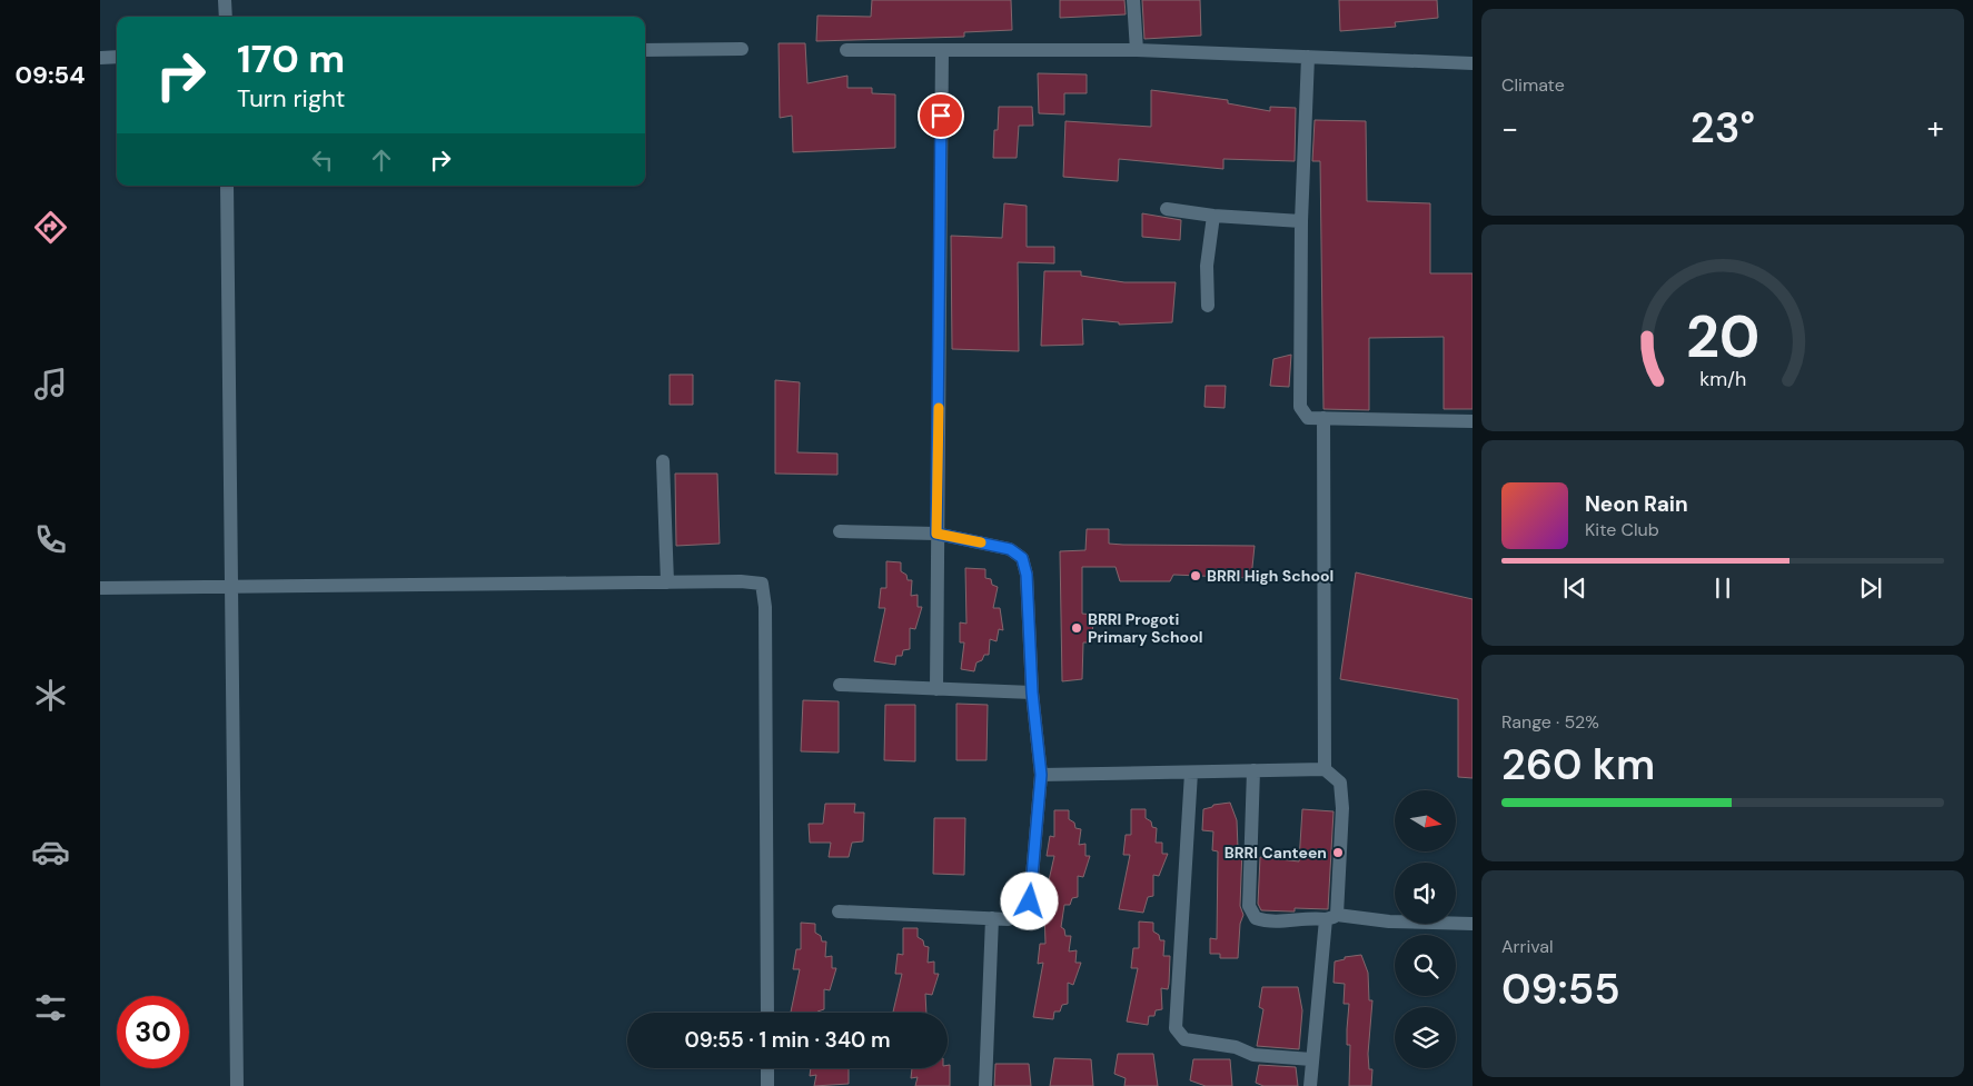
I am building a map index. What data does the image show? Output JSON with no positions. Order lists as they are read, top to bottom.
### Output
{
  "places": ["BRRI High School", "BRRI Progoti Primary School", "BRRI Canteen"],
  "north": "right",
  "page": {
    "tabs": "09:54",
    "tile": [
      "Climate",
      ["Range · 52%", "260 km"],
      ["Arrival", "09:55"]
    ],
    "turn": ["170 m", "Turn right"],
    "heat": ["−", "23°", "+"],
    "song": ["Neon Rain", "Kite Club"],
    "limit": "30",
    "trip": "09:55 · 1 min · 340 m",
    "gauge": ["20", "km/h"]
  }
}
